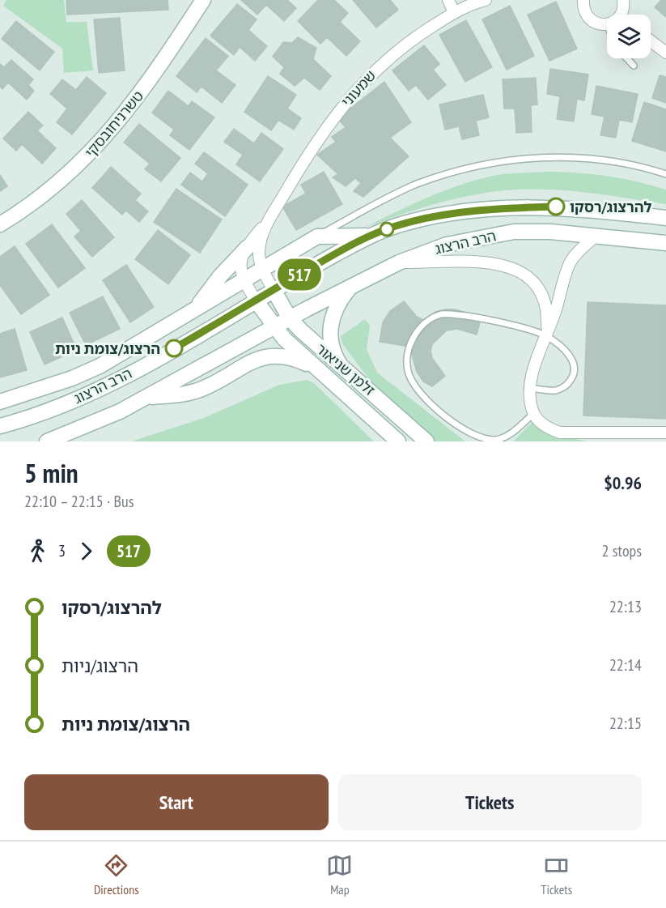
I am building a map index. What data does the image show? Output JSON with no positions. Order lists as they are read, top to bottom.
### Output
{
  "streets": {
    "main road": ["טשרניחובסקי", "הרב הרצוג", "זלמן שניאור"],
    "street": ["שמעוני"]
  },
  "crossings": [
    ["שמעוני", "הרב הרצוג"],
    ["שמעוני", "זלמן שניאור"],
    ["הרב הרצוג", "זלמן שניאור"]
  ],
  "places": ["להרצוג/רסקו", "הרצוג/צומת ניות"],
  "lines": ["bus line 517"],
  "page": {
    "on_map": "517",
    "heading": ["5 min", "22:10 – 22:15 · Bus", "$0.96"],
    "legs": ["3", "517", "2 stops"],
    "list": [
      {
        "name": "להרצוג/רסקו",
        "value": "22:13"
      },
      {
        "name": "הרצוג/ניות",
        "value": "22:14"
      },
      {
        "name": "הרצוג/צומת ניות",
        "value": "22:15"
      }
    ],
    "buttons": ["Start", "Tickets"],
    "tabs": ["Directions", "Map", "Tickets"]
  }
}
